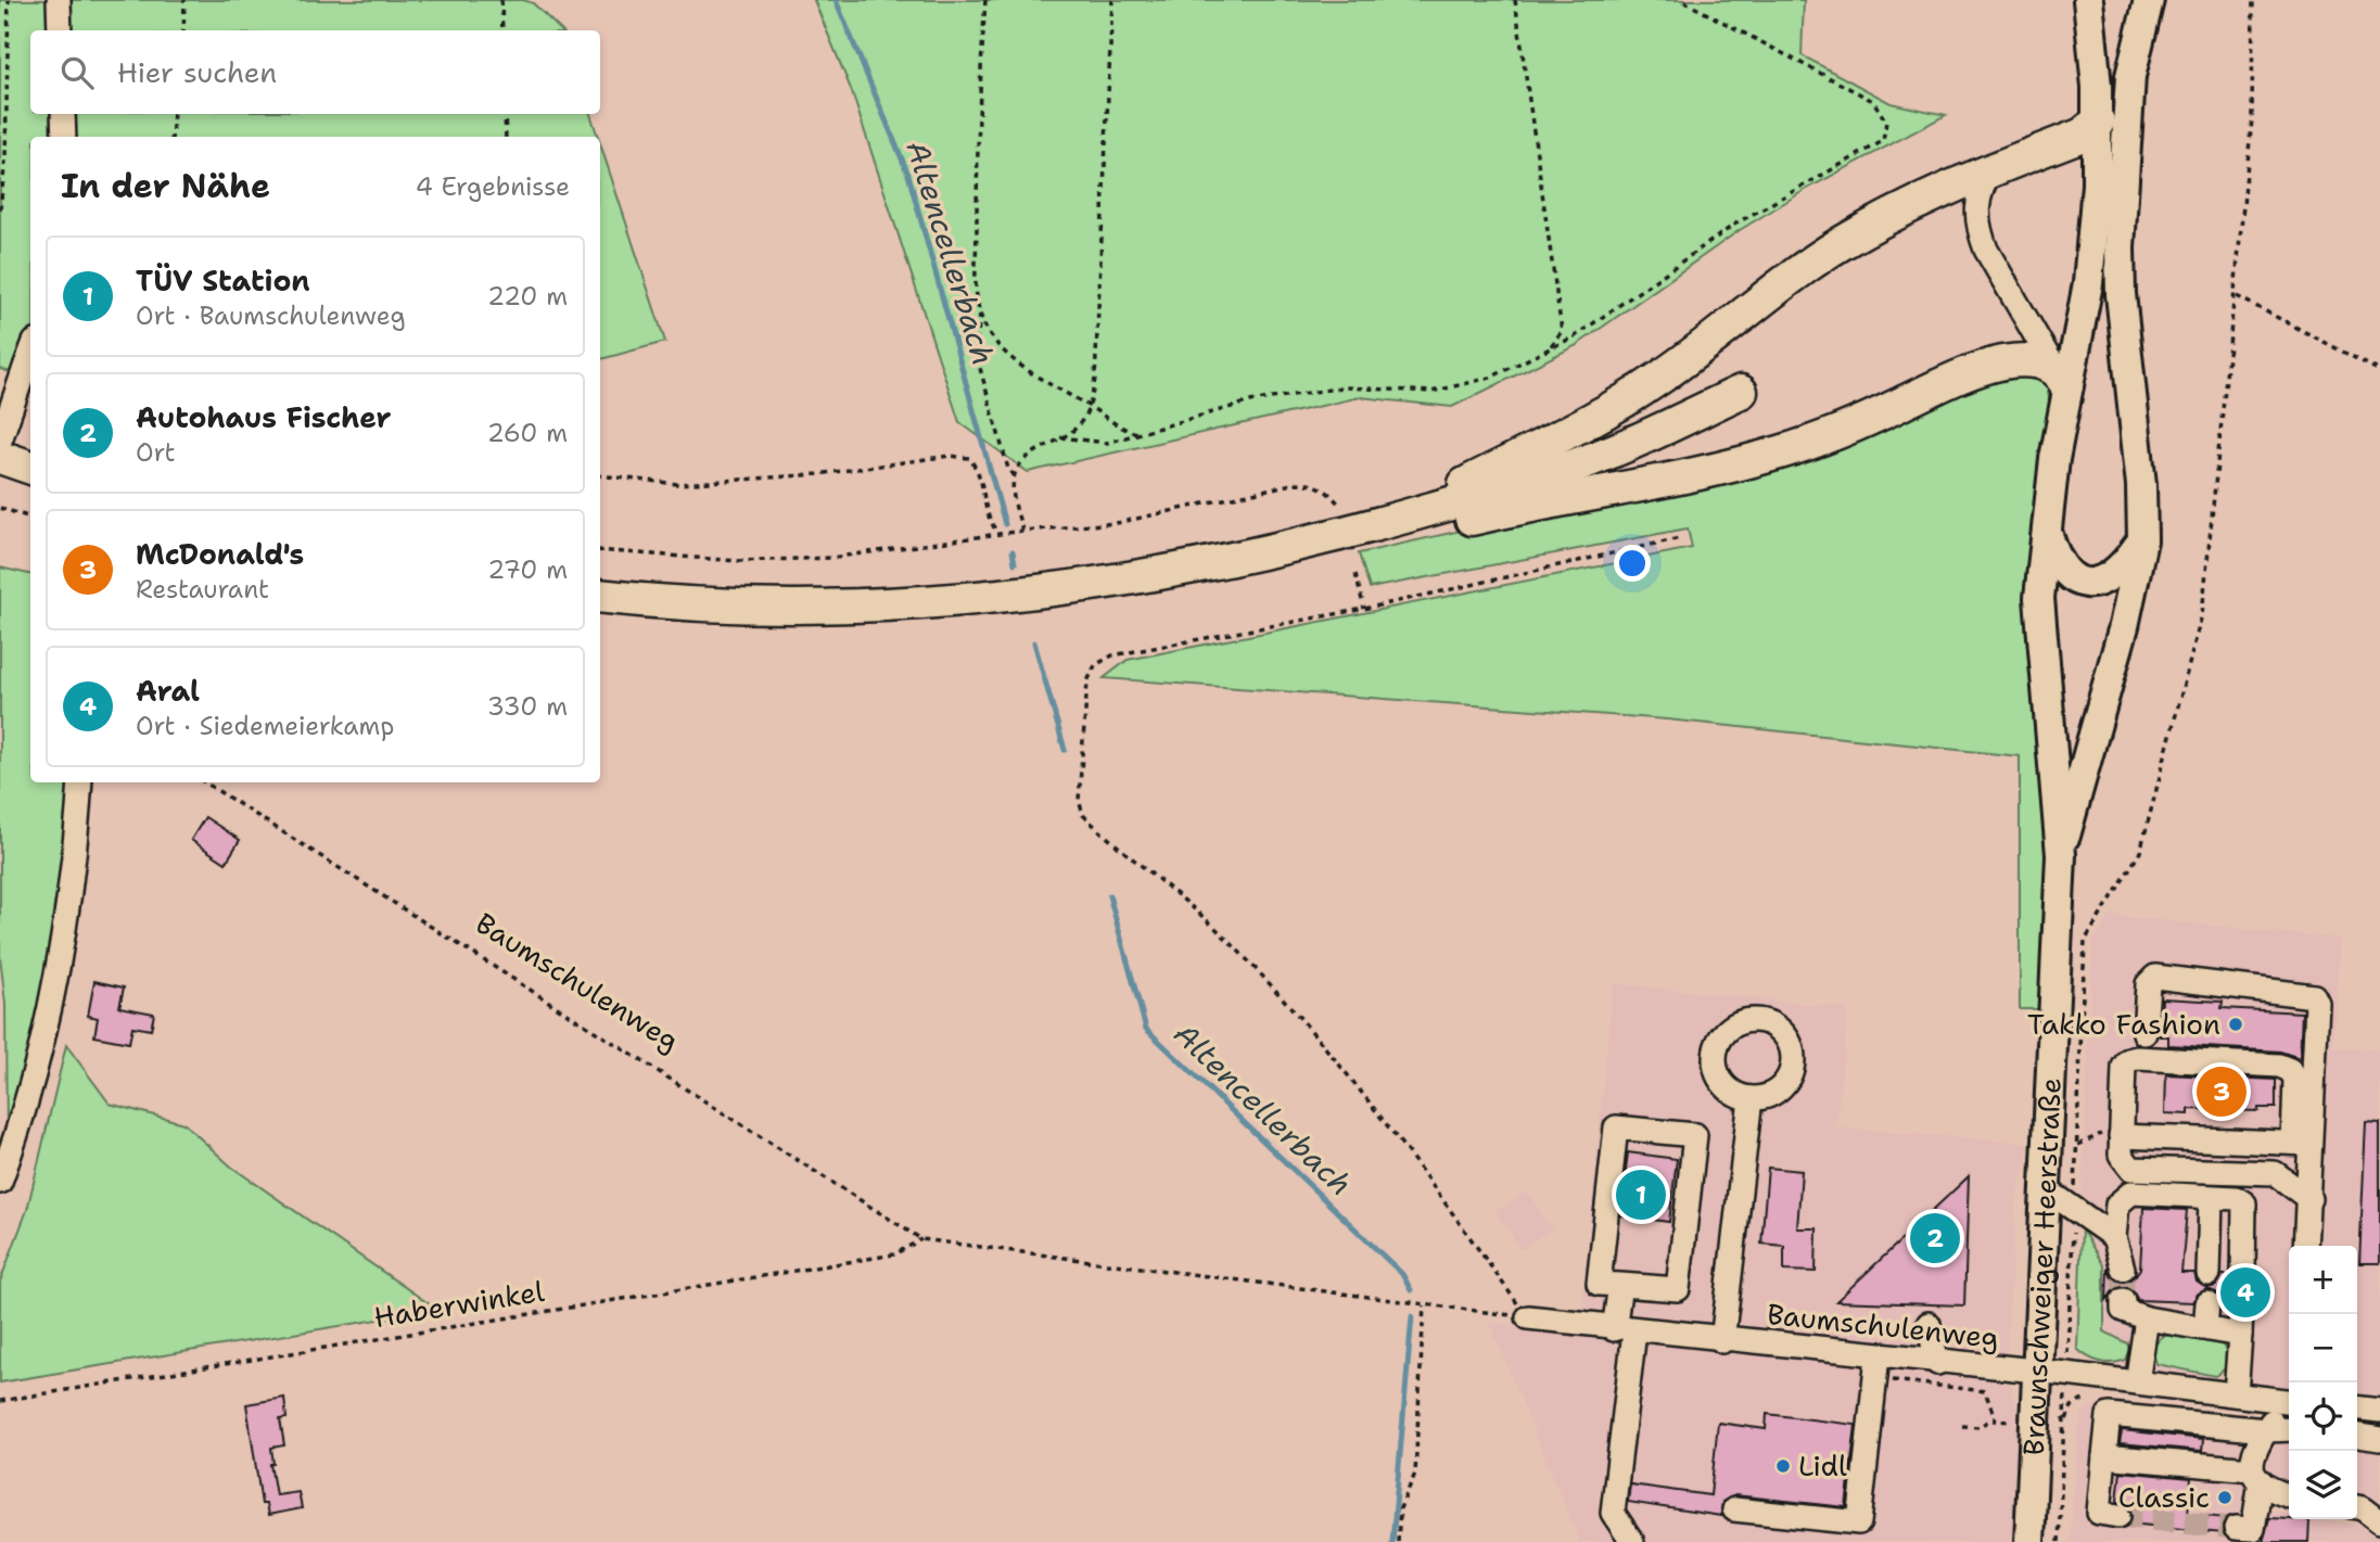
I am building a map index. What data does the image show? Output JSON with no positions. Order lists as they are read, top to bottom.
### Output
{
  "streets": {
    "main road": ["Braunschweiger Heerstraße"],
    "street": ["Baumschulenweg"],
    "path": ["Haberwinkel"]
  },
  "crossings": [
    ["Baumschulenweg", "Braunschweiger Heerstraße"],
    ["Baumschulenweg", "Haberwinkel"]
  ],
  "water": ["Altencellerbach"],
  "places": ["Takko Fashion", "Lidl", "Classic"],
  "page": {
    "search": "Hier suchen",
    "heading": ["In der Nähe", "4 Ergebnisse"],
    "list": [
      {
        "mark": "1",
        "name": "TÜV Station",
        "note": "Ort · Baumschulenweg",
        "value": "220 m"
      },
      {
        "mark": "2",
        "name": "Autohaus Fischer",
        "note": "Ort",
        "value": "260 m"
      },
      {
        "mark": "3",
        "name": "McDonald's",
        "note": "Restaurant",
        "value": "270 m"
      },
      {
        "mark": "4",
        "name": "Aral",
        "note": "Ort · Siedemeierkamp",
        "value": "330 m"
      }
    ],
    "pins": [
      "3",
      "1",
      "2",
      "4"
    ],
    "map_buttons": ["+", "−"]
  }
}
